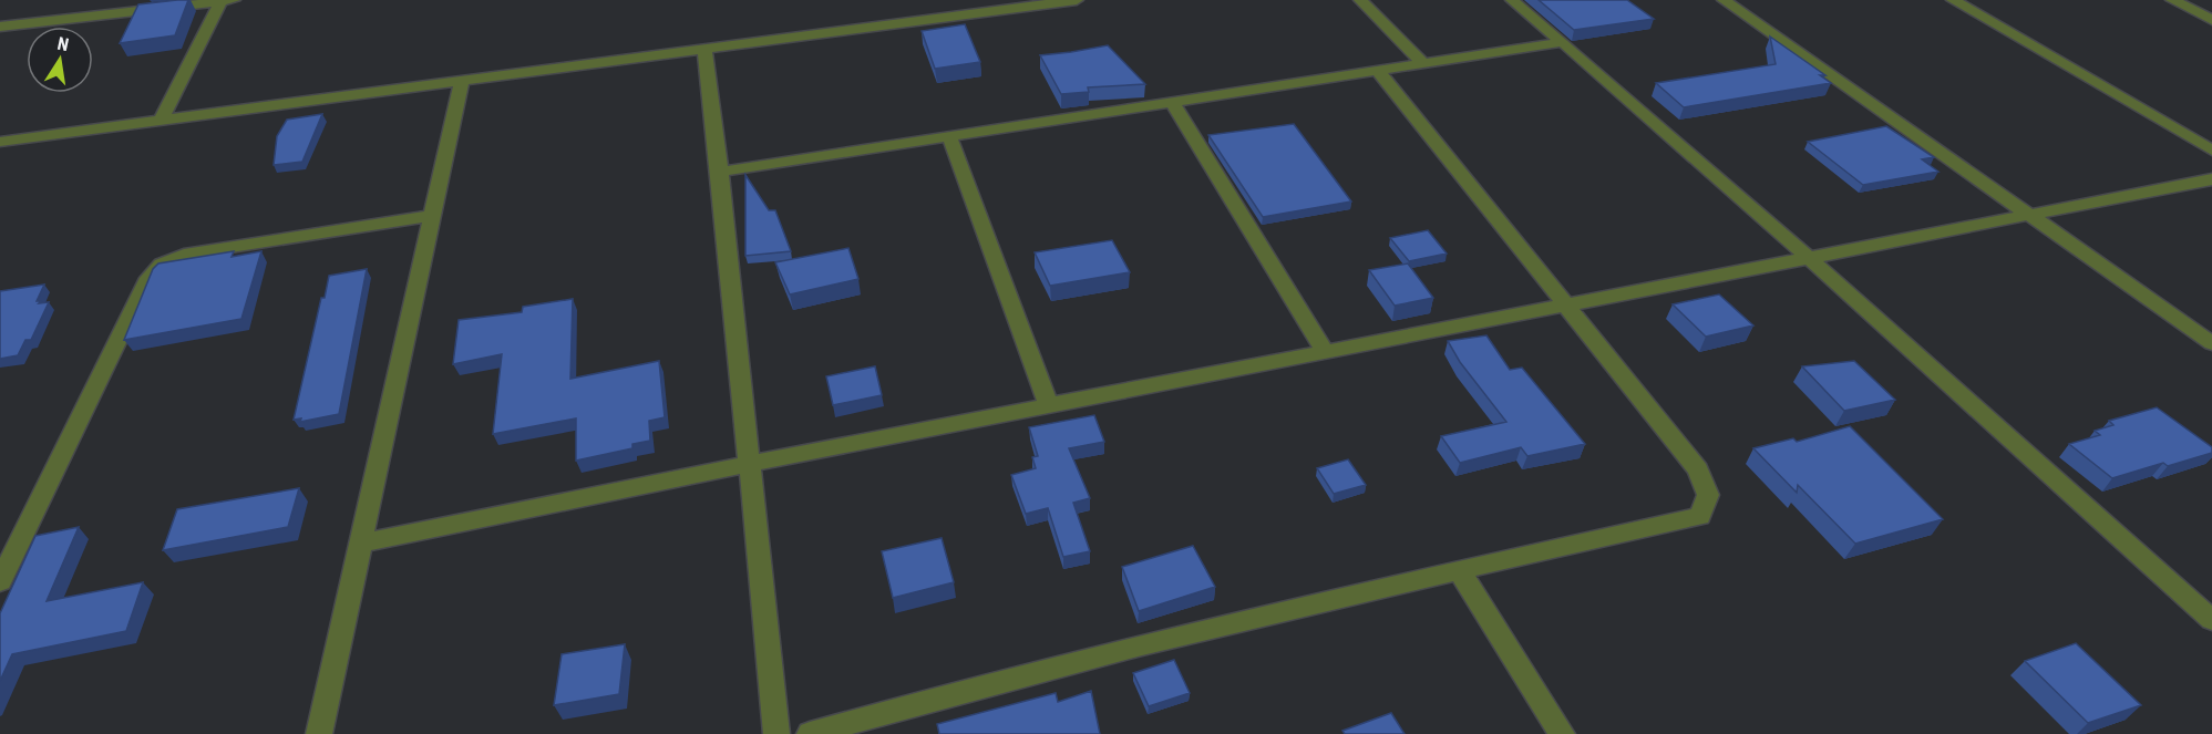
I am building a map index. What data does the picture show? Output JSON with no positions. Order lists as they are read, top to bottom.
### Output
{
  "north": "top"
}
